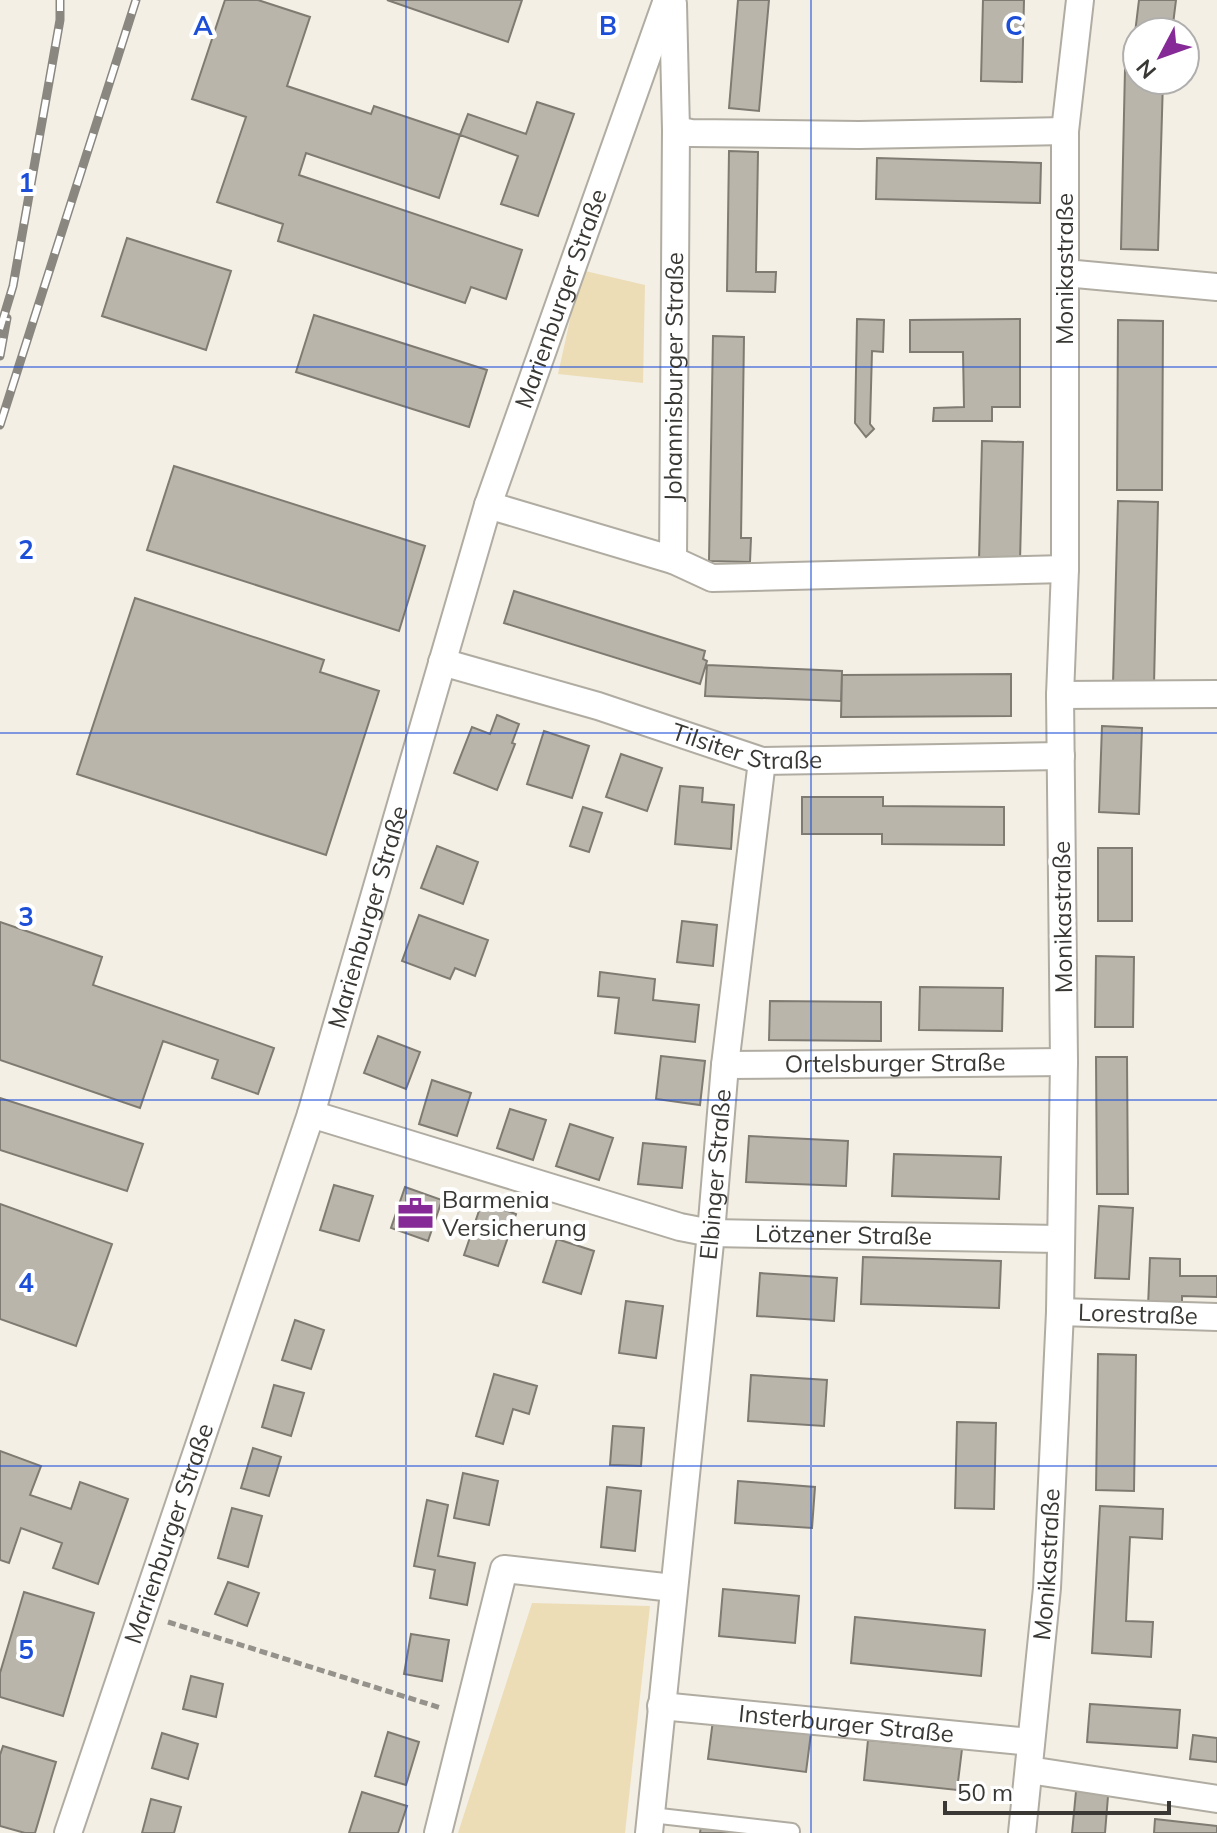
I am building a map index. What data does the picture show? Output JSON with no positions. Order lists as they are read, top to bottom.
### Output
{
  "streets": {
    "street": [
      "Monikastraße",
      "Marienburger Straße",
      "Johannisburger Straße",
      "Tilsiter Straße",
      "Ortelsburger Straße",
      "Elbinger Straße",
      "Lötzener Straße",
      "Lorestraße",
      "Insterburger Straße"
    ]
  },
  "crossings": [
    ["Monikastraße", "Tilsiter Straße"],
    ["Monikastraße", "Ortelsburger Straße"],
    ["Monikastraße", "Lötzener Straße"],
    ["Monikastraße", "Lorestraße"],
    ["Monikastraße", "Insterburger Straße"],
    ["Marienburger Straße", "Johannisburger Straße"],
    ["Marienburger Straße", "Tilsiter Straße"],
    ["Marienburger Straße", "Lötzener Straße"],
    ["Tilsiter Straße", "Elbinger Straße"],
    ["Ortelsburger Straße", "Elbinger Straße"],
    ["Elbinger Straße", "Lötzener Straße"],
    ["Elbinger Straße", "Insterburger Straße"]
  ],
  "places": {
    "office": ["Barmenia Versicherung"]
  },
  "scale_bar": "50 m",
  "north": "bottom left",
  "grid": {
    "columns": ["A", "B", "C"],
    "rows": [
      "1",
      "2",
      "3",
      "4",
      "5"
    ]
  }
}
